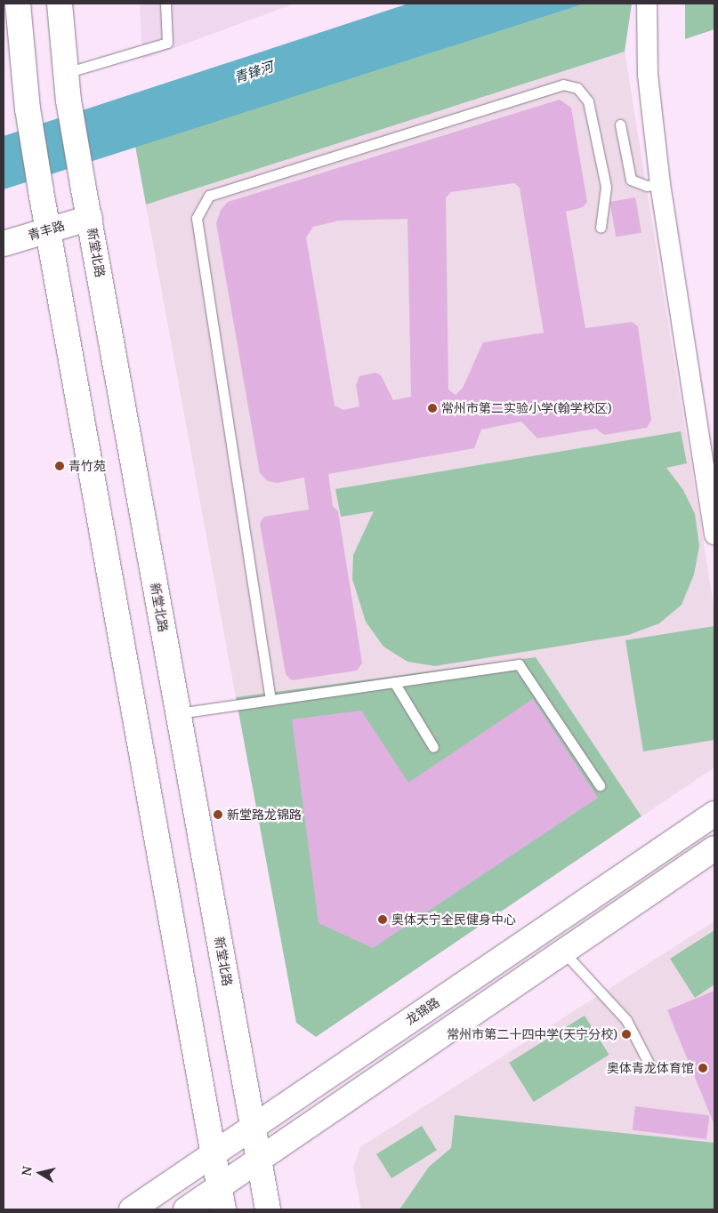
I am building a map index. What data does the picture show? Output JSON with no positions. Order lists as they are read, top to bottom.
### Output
{
  "streets": {
    "main road": ["青丰路", "新堂北路", "龙锦路"]
  },
  "crossings": [
    ["青丰路", "新堂北路"],
    ["新堂北路", "龙锦路"]
  ],
  "water": ["青锋河"],
  "places": [
    "常州市第二实验小学(翰学校区)",
    "青竹苑",
    "新堂路龙锦路",
    "奥体天宁全民健身中心",
    "常州市第二十四中学(天宁分校)",
    "奥体青龙体育馆"
  ],
  "north": "left"
}
